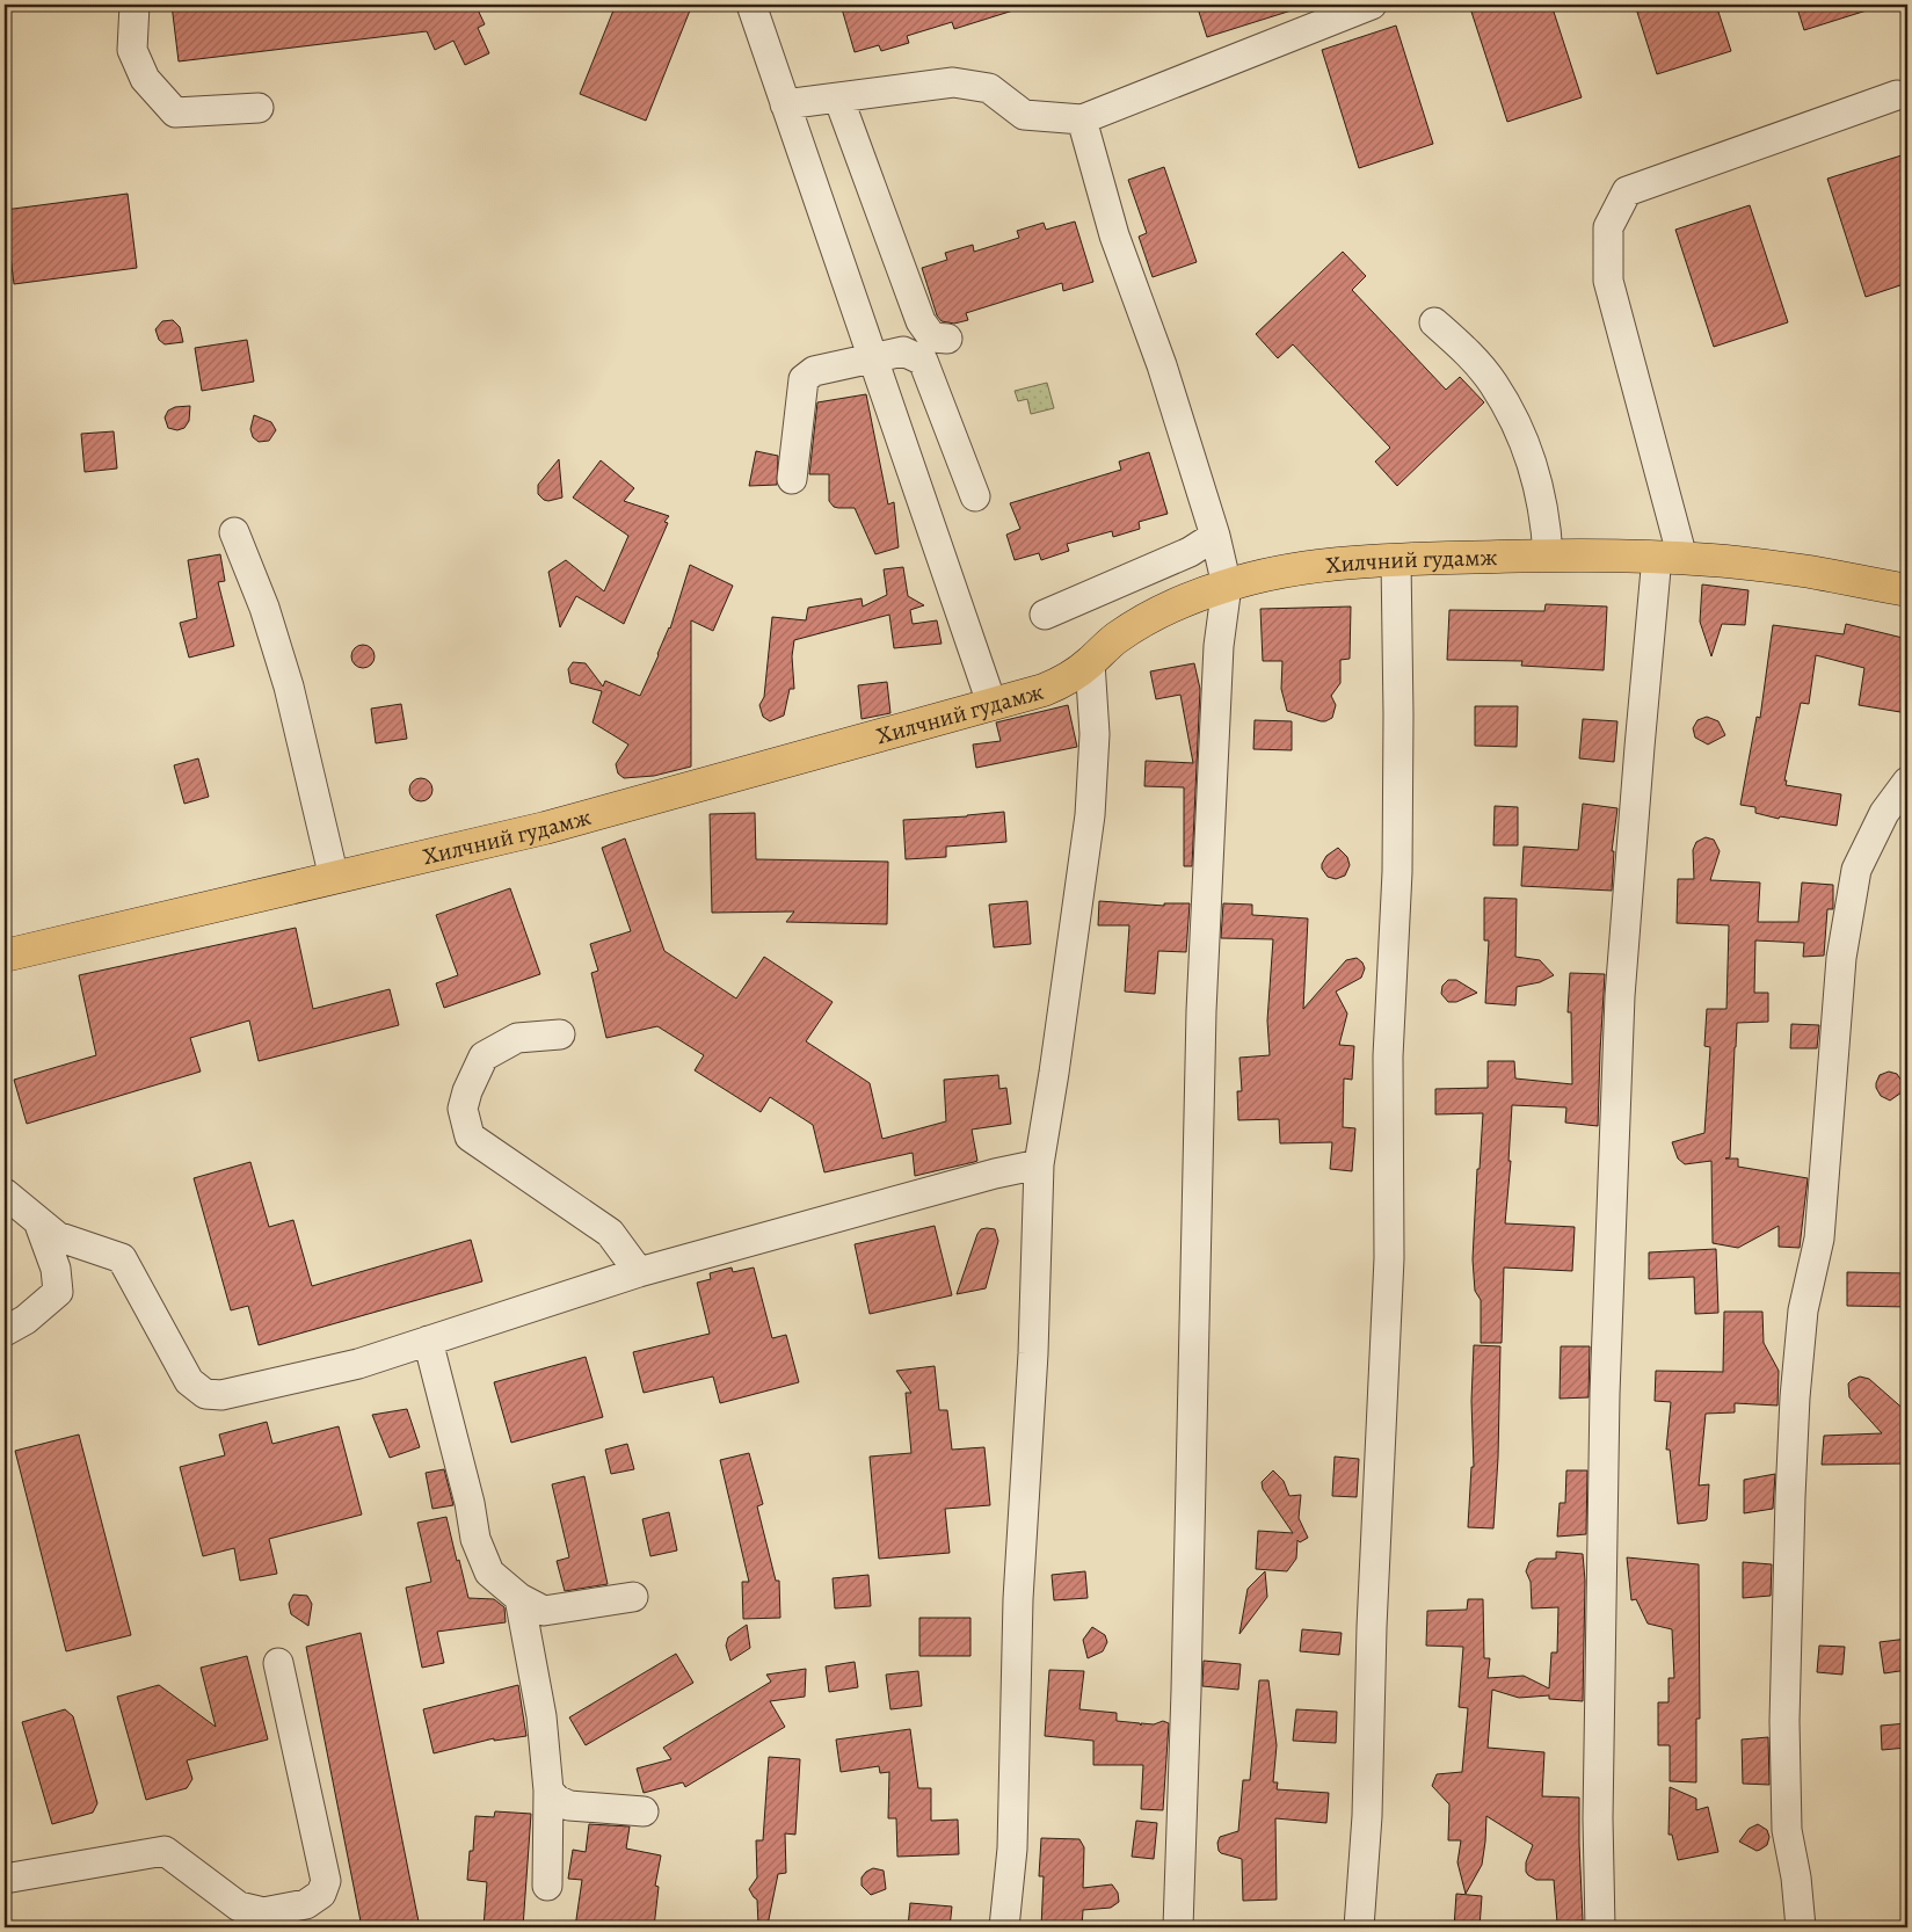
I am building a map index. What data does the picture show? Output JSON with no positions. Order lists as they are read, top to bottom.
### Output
{
  "streets": {
    "main road": ["Хилчний гудамж"]
  }
}
